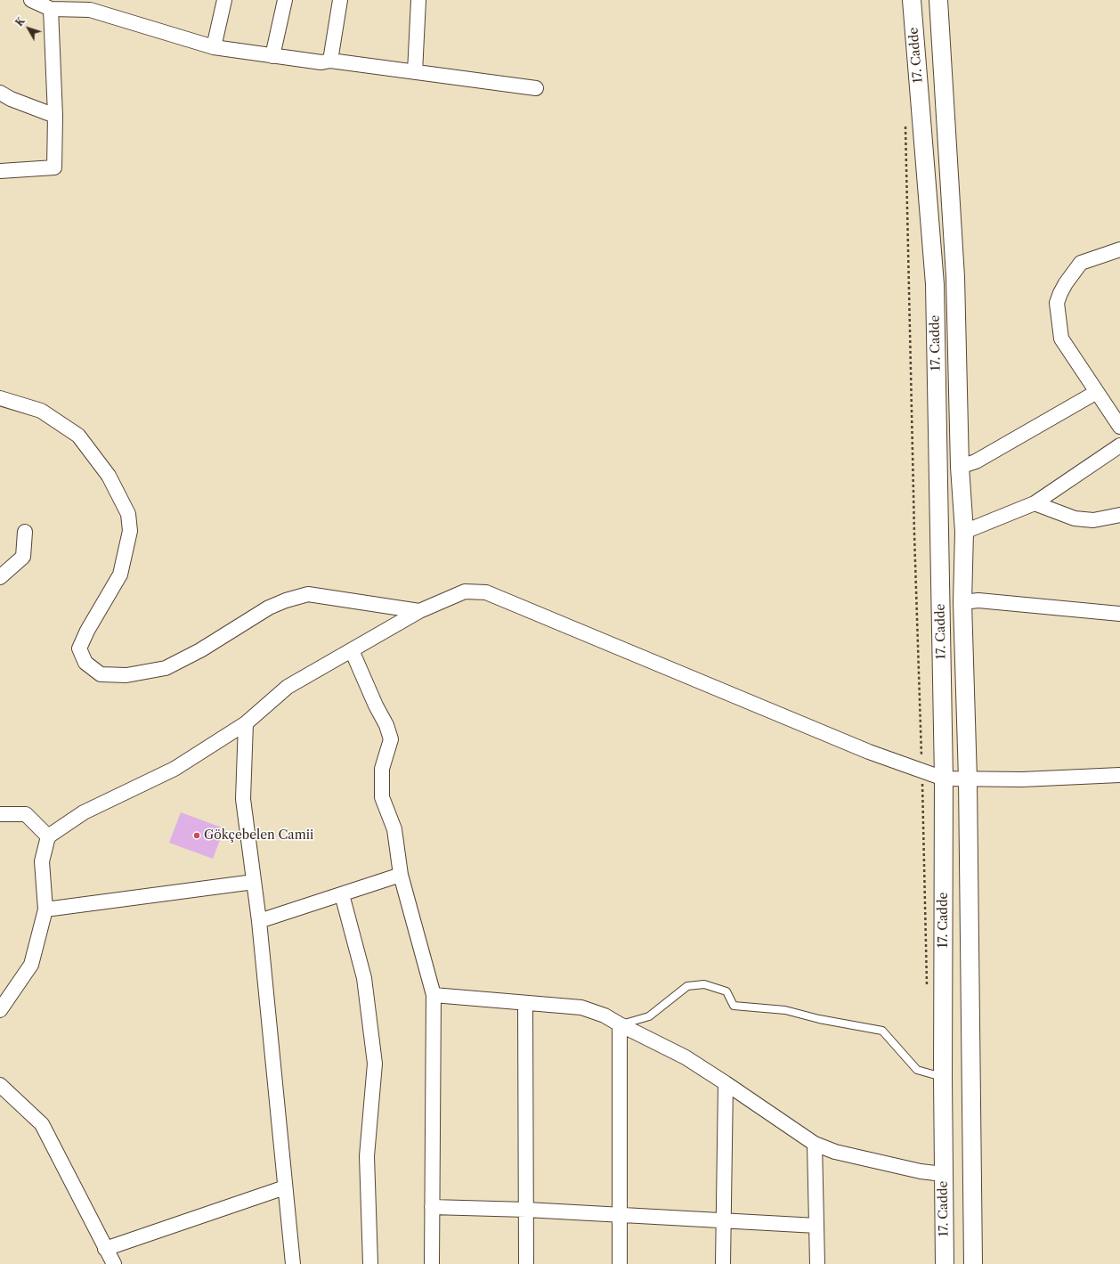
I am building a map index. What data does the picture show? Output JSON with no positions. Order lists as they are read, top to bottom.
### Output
{
  "streets": {
    "street": ["17. Cadde"]
  },
  "places": ["Gökçebelen Camii"],
  "north": "top left"
}
